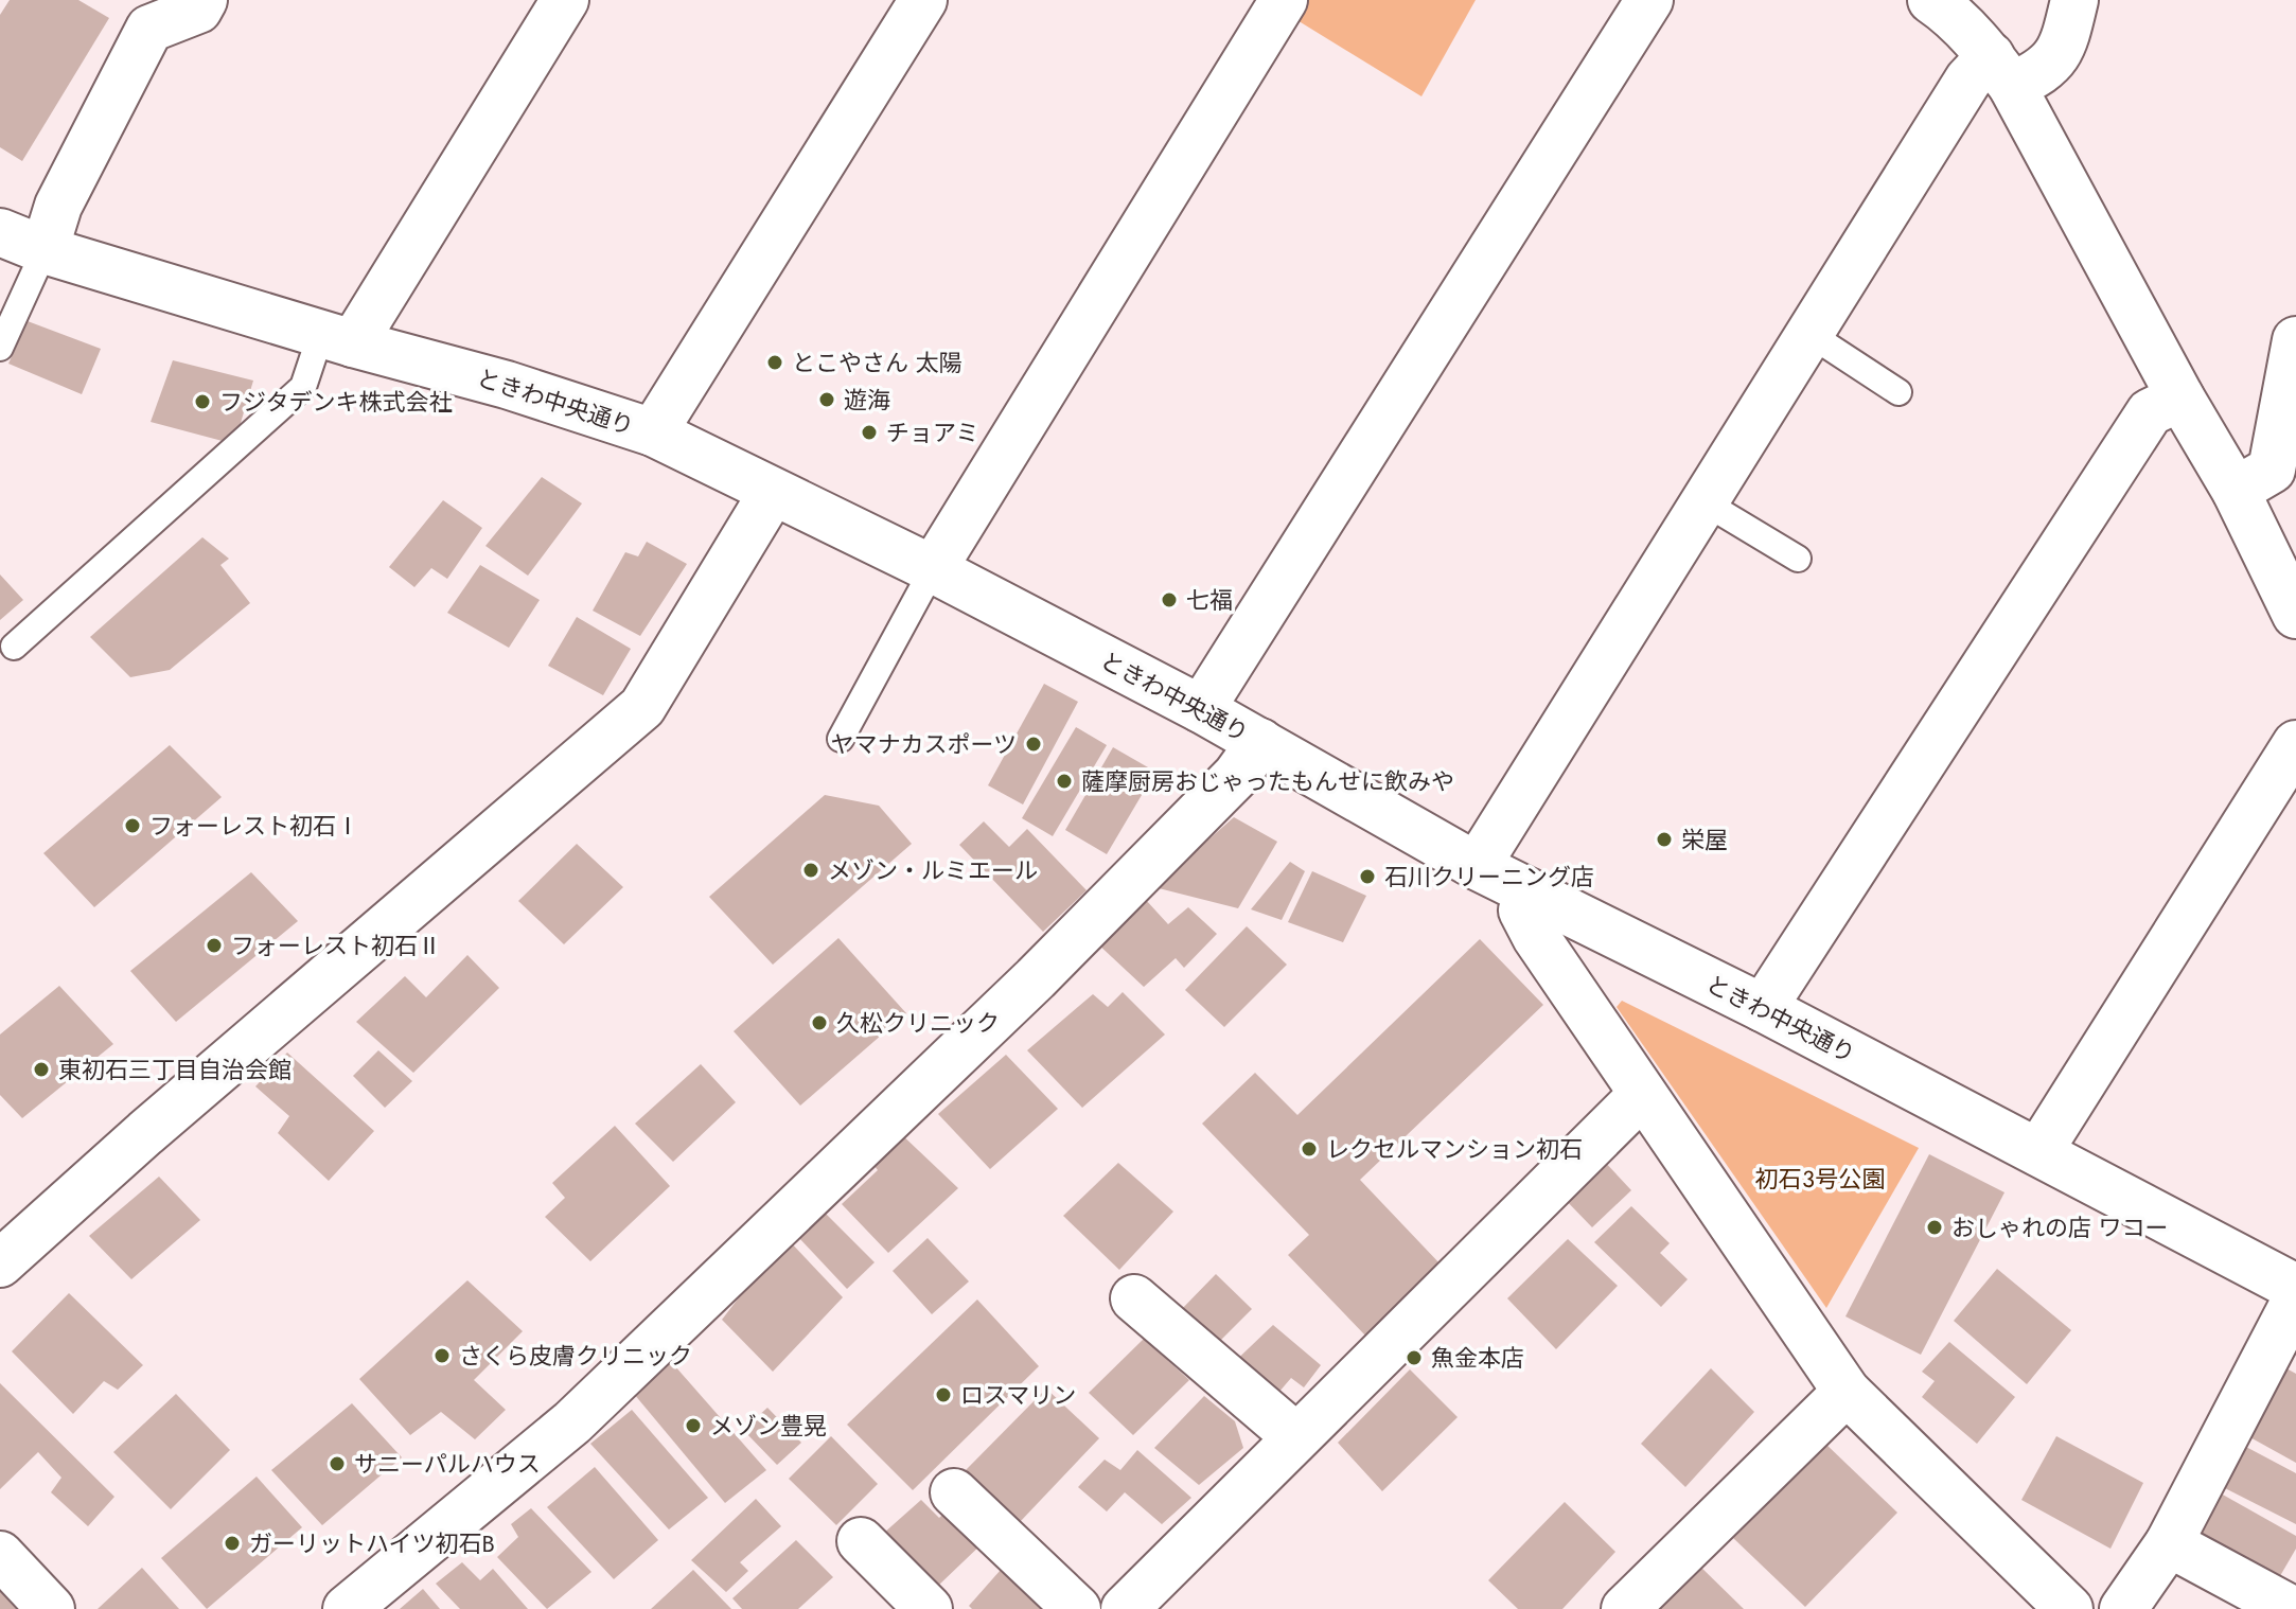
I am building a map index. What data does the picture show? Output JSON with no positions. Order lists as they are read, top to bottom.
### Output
{
  "streets": {
    "street": ["ときわ中央通り"]
  },
  "parks": ["初石３号公園"],
  "places": [
    "とこやさん 太陽",
    "遊海",
    "フジタデンキ株式会社",
    "チョアミ",
    "七福",
    "ヤマナカスポーツ",
    "薩摩厨房おじゃったもんせに飲みや",
    "フォーレスト初石Ⅰ",
    "栄屋",
    "メゾン・ルミエール",
    "石川クリーニング店",
    "フォーレスト初石Ⅱ",
    "久松クリニック",
    "東初石三丁目自治会館",
    "レクセルマンション初石",
    "おしゃれの店 ワコー",
    "さくら皮膚クリニック",
    "魚金本店",
    "ロスマリン",
    "メゾン豊晃",
    "サニーパルハウス",
    "ガーリットハイツ初石B"
  ]
}
